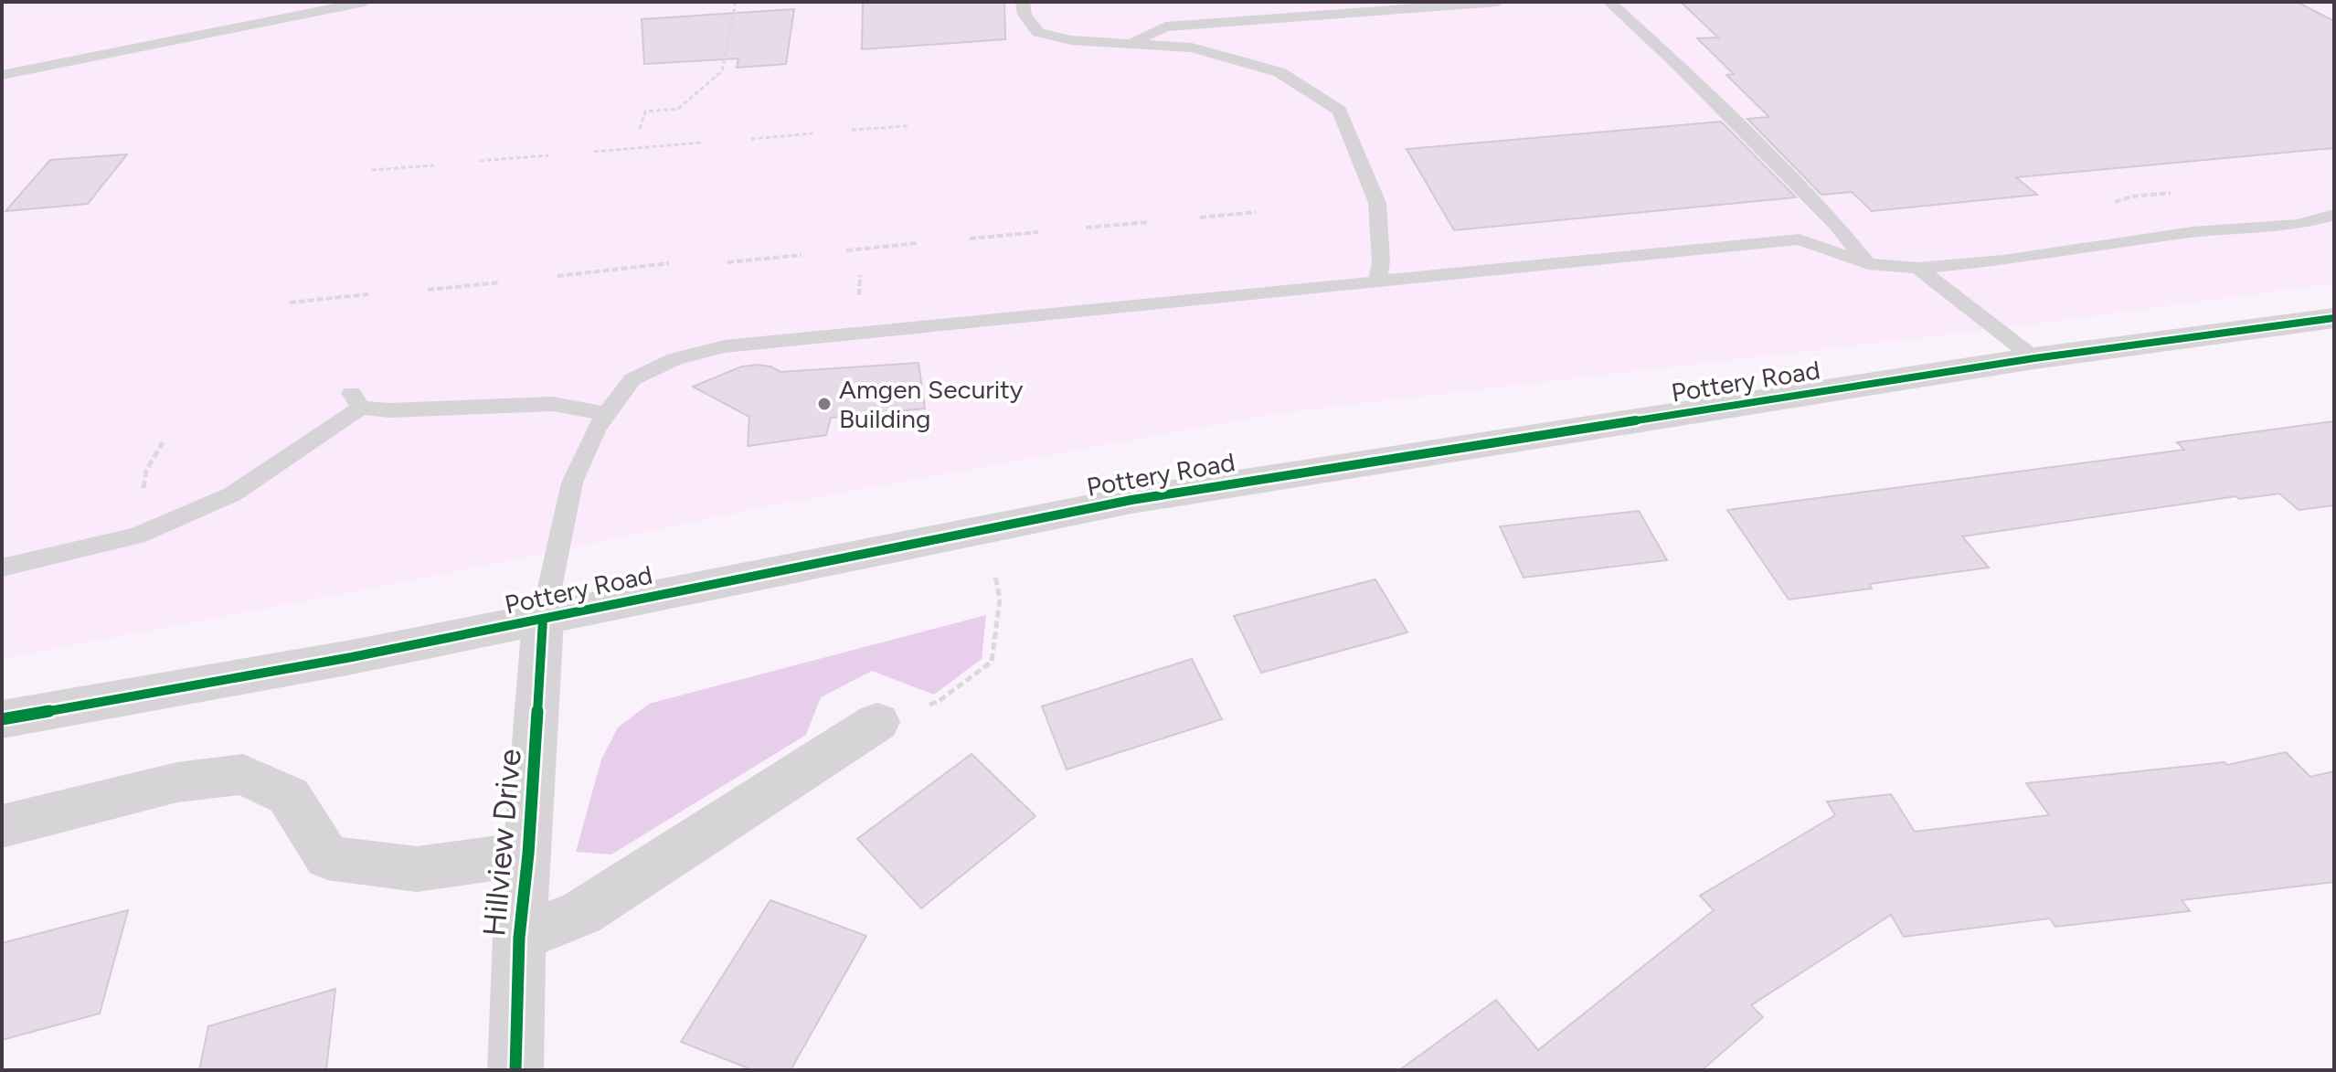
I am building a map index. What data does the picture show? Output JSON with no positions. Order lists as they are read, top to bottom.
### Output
{
  "streets": {
    "street": ["Pottery Road", "Hillview Drive"]
  },
  "crossings": [
    ["Pottery Road", "Hillview Drive"]
  ],
  "places": ["Amgen Security Building"]
}
